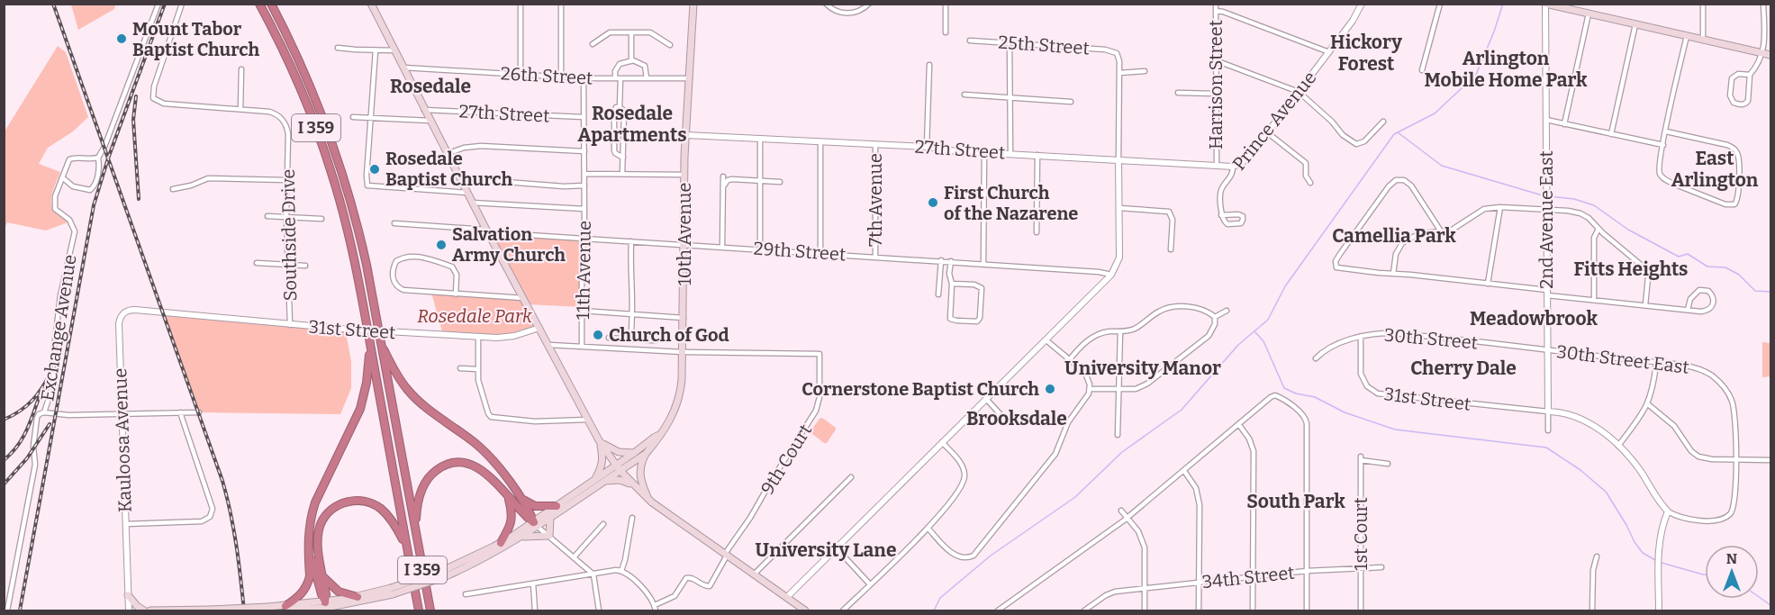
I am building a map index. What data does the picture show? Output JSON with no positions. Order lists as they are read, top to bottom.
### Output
{
  "streets": {
    "highway": ["I 359"],
    "main road": ["10th Avenue"],
    "street": [
      "25th Street",
      "26th Street",
      "Harrison Street",
      "27th Street",
      "Prince Avenue",
      "7th Avenue",
      "2nd Avenue East",
      "Southside Drive",
      "29th Street",
      "11th Avenue",
      "Exchange Avenue",
      "31st Street",
      "30th Street",
      "30th Street East",
      "Kauloosa Avenue",
      "9th Court",
      "1st Court",
      "34th Street"
    ]
  },
  "crossings": [
    ["26th Street", "10th Avenue"],
    ["Harrison Street", "27th Street"],
    ["27th Street", "Prince Avenue"],
    ["27th Street", "7th Avenue"],
    ["27th Street", "10th Avenue"],
    ["7th Avenue", "29th Street"],
    ["2nd Avenue East", "31st Street"],
    ["2nd Avenue East", "30th Street East"],
    ["10th Avenue", "29th Street"],
    ["10th Avenue", "9th Court"],
    ["Southside Drive", "31st Street"],
    ["29th Street", "11th Avenue"],
    ["31st Street", "30th Street"],
    ["31st Street", "Kauloosa Avenue"],
    ["30th Street", "30th Street East"],
    ["1st Court", "34th Street"]
  ],
  "districts": [
    "Hickory Forest",
    "Arlington Mobile Home Park",
    "Rosedale",
    "Rosedale Apartments",
    "East Arlington",
    "Camellia Park",
    "Fitts Heights",
    "Meadowbrook",
    "University Manor",
    "Cherry Dale",
    "Brooksdale",
    "South Park",
    "University Lane"
  ],
  "parks": ["Rosedale Park"],
  "places": [
    "Mount Tabor Baptist Church",
    "Rosedale Baptist Church",
    "First Church of the Nazarene",
    "Salvation Army Church",
    "Church of God",
    "Cornerstone Baptist Church"
  ],
  "north": "top"
}
